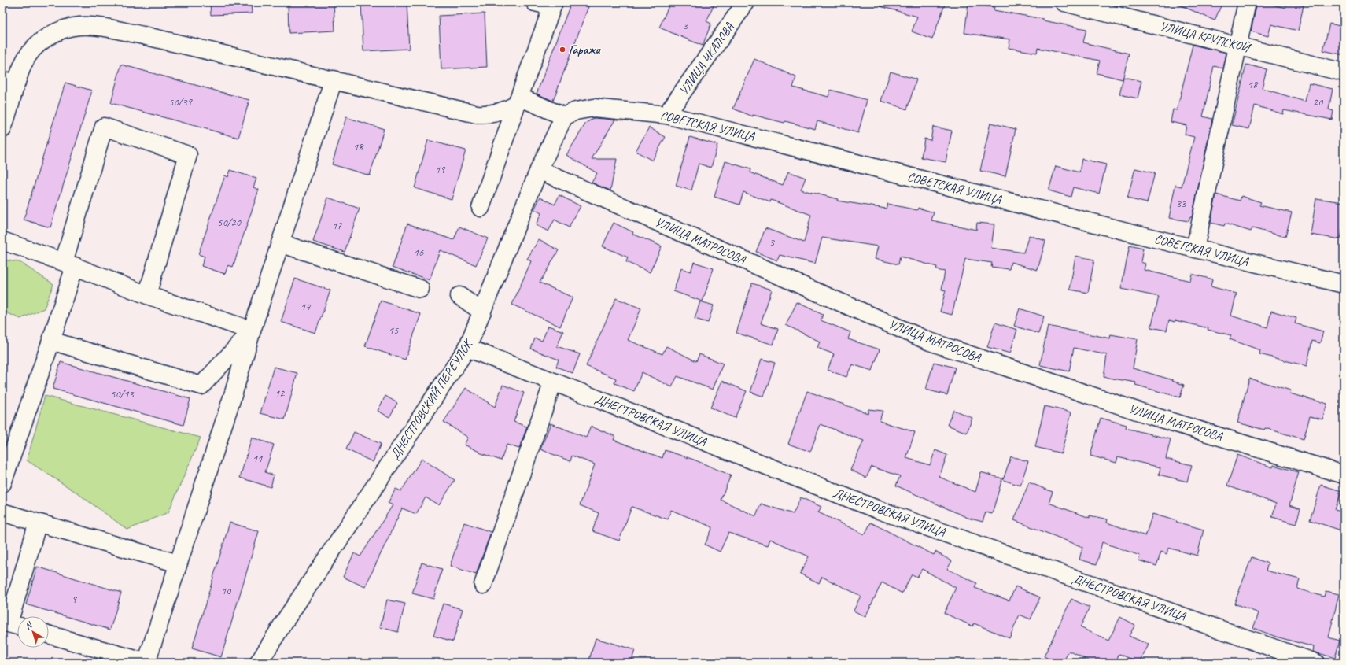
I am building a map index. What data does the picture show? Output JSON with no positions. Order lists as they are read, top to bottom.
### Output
{
  "streets": {
    "street": [
      "УЛИЦА КРУПСКОЙ",
      "УЛИЦА ЧКАЛОВА",
      "СОВЕТСКАЯ УЛИЦА",
      "УЛИЦА МАТРОСОВА",
      "ДНЕСТРОВСКИЙ ПЕРЕУЛОК",
      "ДНЕСТРОВСКАЯ УЛИЦА"
    ]
  },
  "crossings": [
    ["УЛИЦА ЧКАЛОВА", "СОВЕТСКАЯ УЛИЦА"],
    ["СОВЕТСКАЯ УЛИЦА", "ДНЕСТРОВСКИЙ ПЕРЕУЛОК"],
    ["УЛИЦА МАТРОСОВА", "ДНЕСТРОВСКИЙ ПЕРЕУЛОК"],
    ["ДНЕСТРОВСКИЙ ПЕРЕУЛОК", "ДНЕСТРОВСКАЯ УЛИЦА"]
  ],
  "places": ["Гаражи"],
  "house_numbers": [
    "3",
    "18",
    "50/39",
    "20",
    "18",
    "19",
    "33",
    "50/20",
    "17",
    "3",
    "16",
    "14",
    "15",
    "12",
    "50/13",
    "11",
    "10",
    "9"
  ],
  "north": "top left"
}
